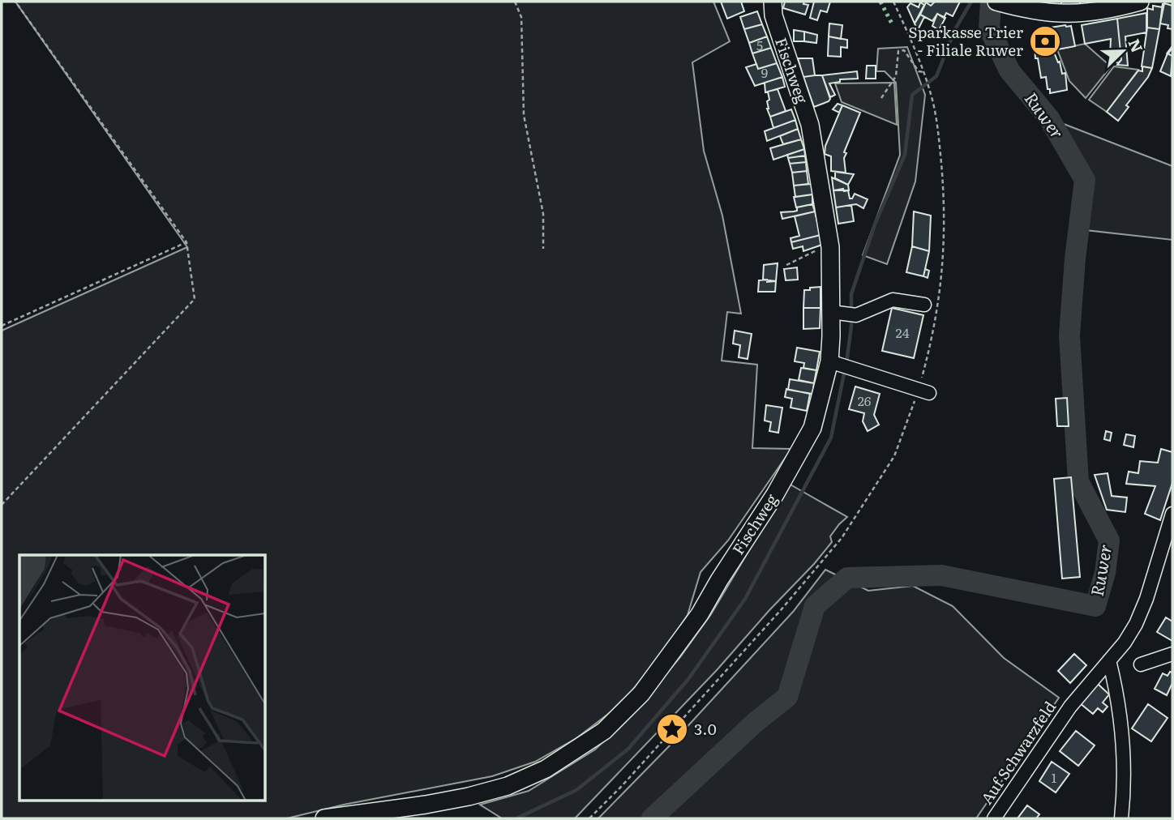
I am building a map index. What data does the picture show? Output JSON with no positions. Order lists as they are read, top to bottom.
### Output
{
  "streets": {
    "main road": ["Fischweg"],
    "street": ["Auf Schwarzfeld"]
  },
  "water": ["Ruwer"],
  "places": {
    "bank": ["Sparkasse Trier - Filiale Ruwer"],
    "place": ["3.0"]
  },
  "house_numbers": [
    "5",
    "9",
    "24",
    "26",
    "1"
  ],
  "north": "top right"
}
